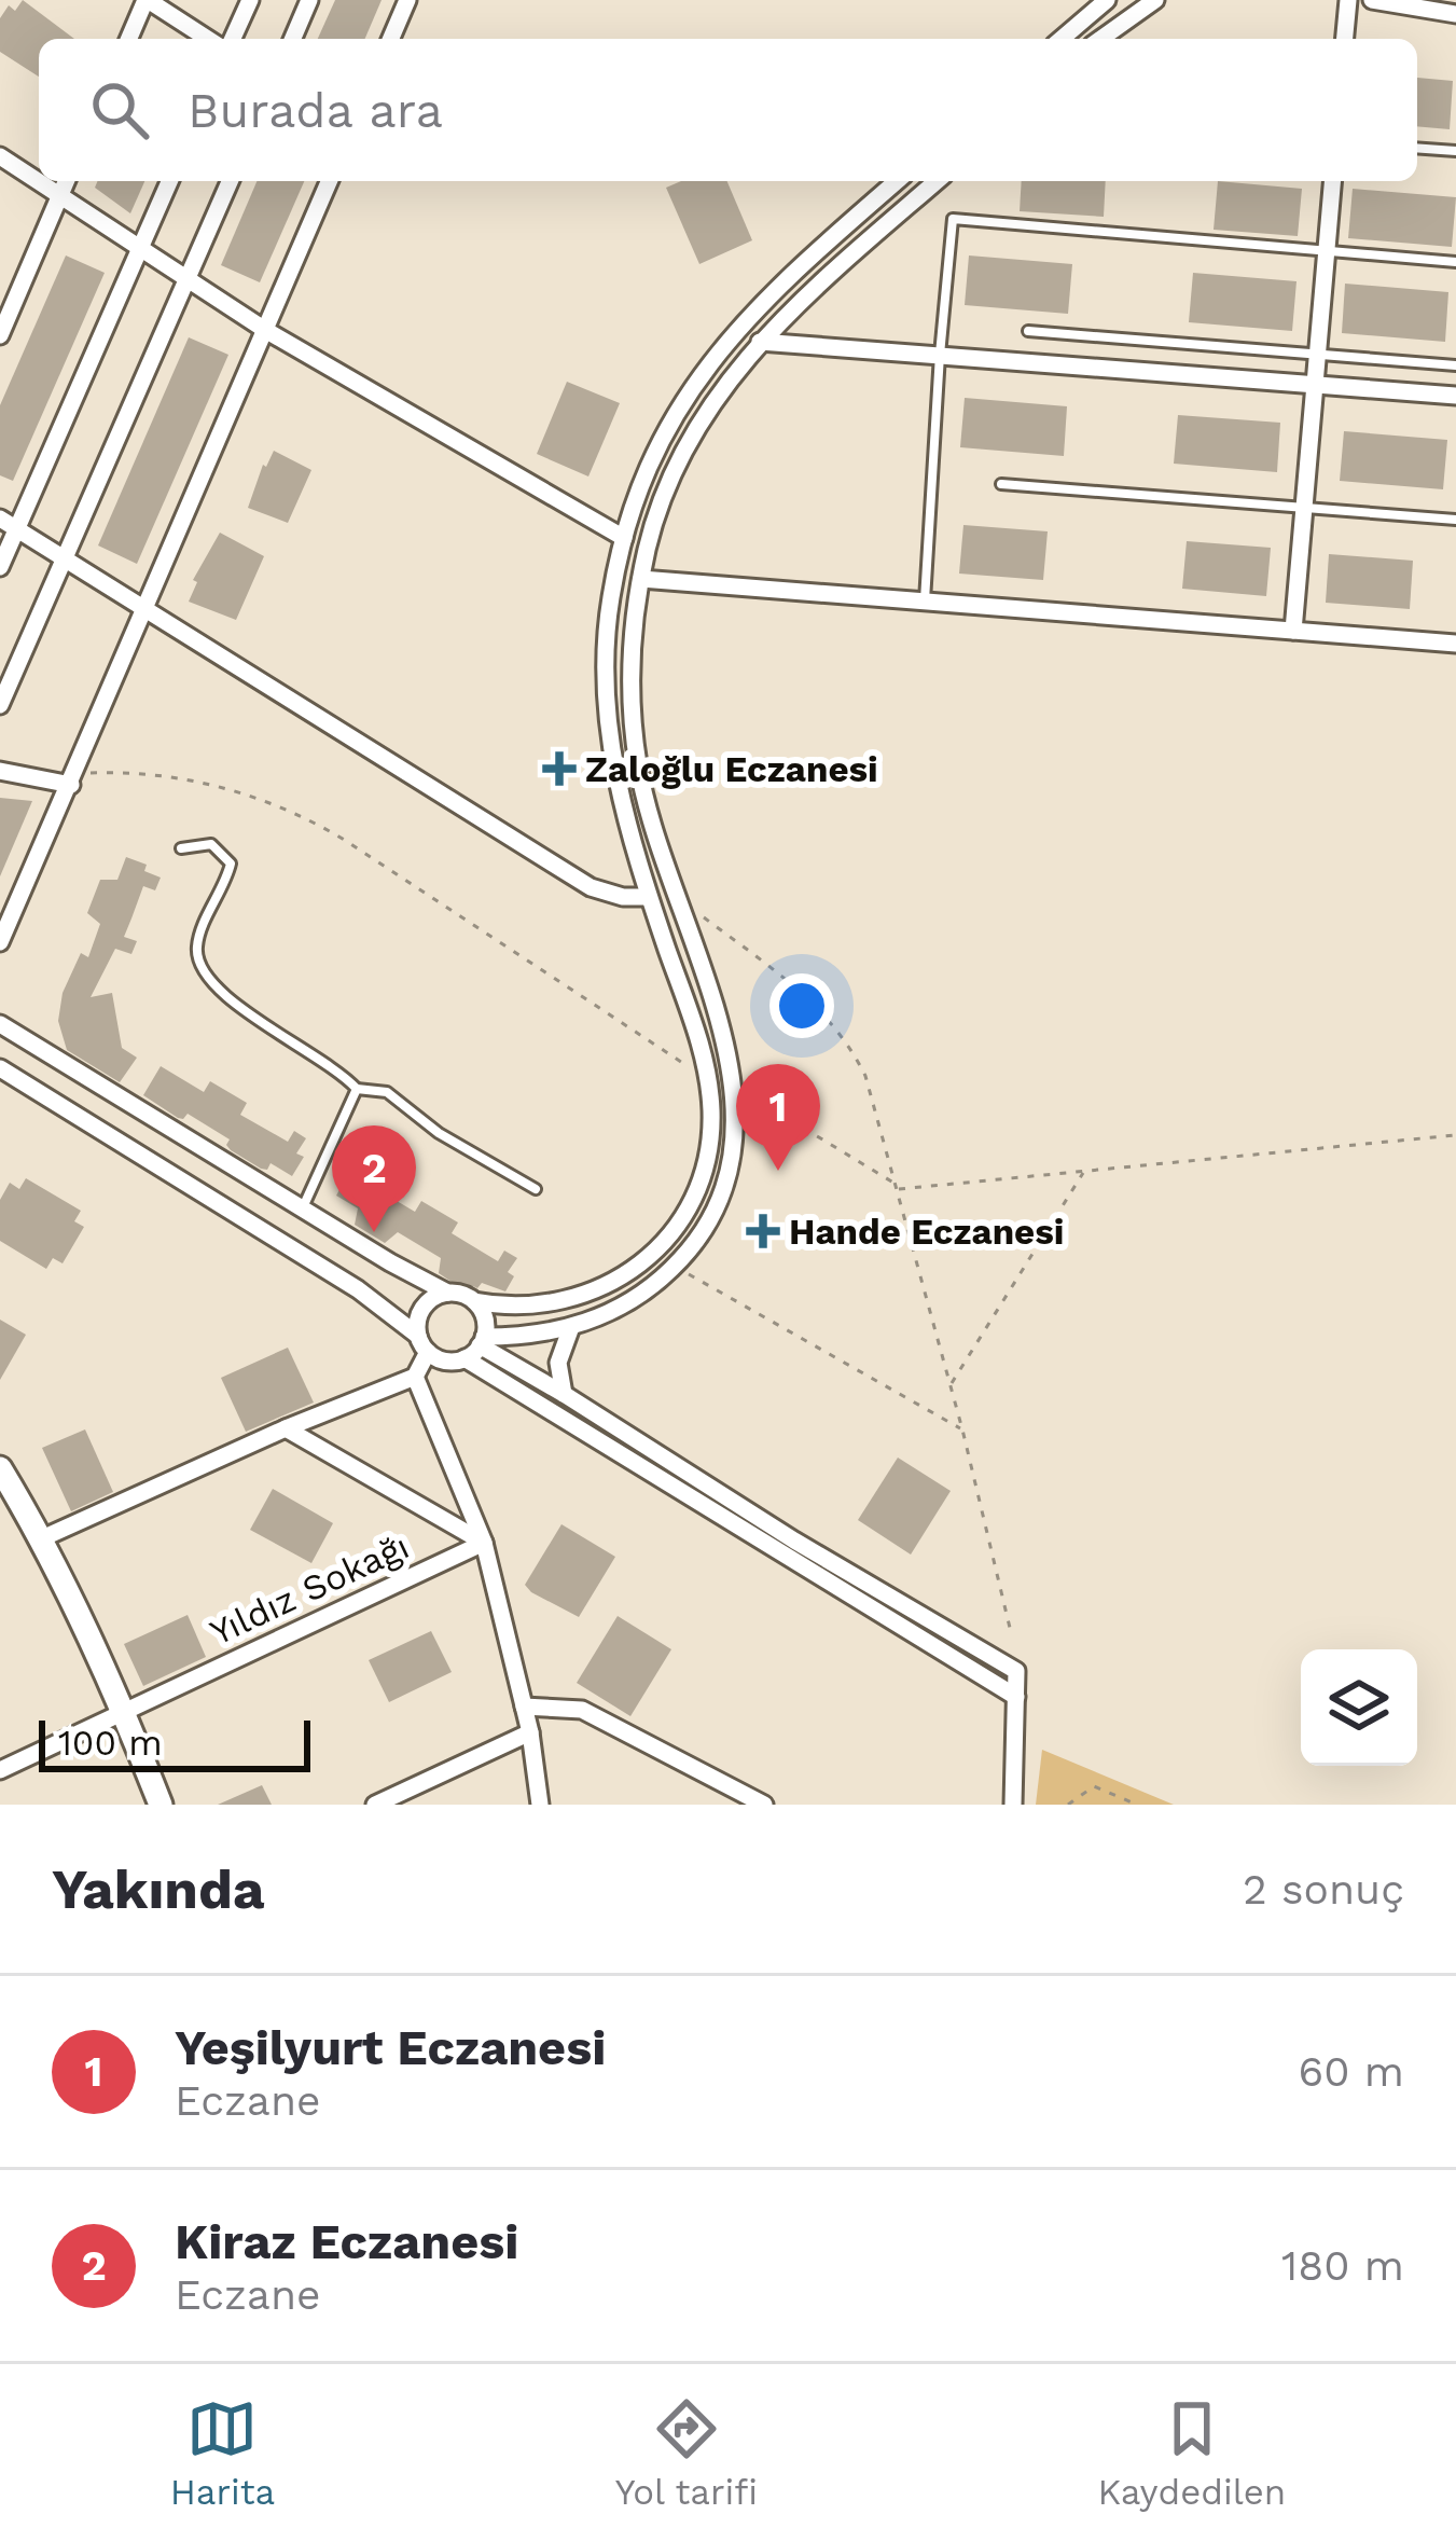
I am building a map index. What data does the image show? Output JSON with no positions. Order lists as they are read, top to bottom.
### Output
{
  "streets": {
    "street": ["Yıldız Sokağı"]
  },
  "places": {
    "health": ["Zaloğlu Eczanesi", "Hande Eczanesi"]
  },
  "scale_bar": "100 m",
  "page": {
    "search": "Burada ara",
    "pins": ["1", "2"],
    "scale": "100 m",
    "heading": ["Yakında", "2 sonuç"],
    "list": [
      {
        "mark": "1",
        "name": "Yeşilyurt Eczanesi",
        "note": "Eczane",
        "value": "60 m"
      },
      {
        "mark": "2",
        "name": "Kiraz Eczanesi",
        "note": "Eczane",
        "value": "180 m"
      }
    ],
    "nav": ["Harita", "Yol tarifi", "Kaydedilen"]
  }
}
